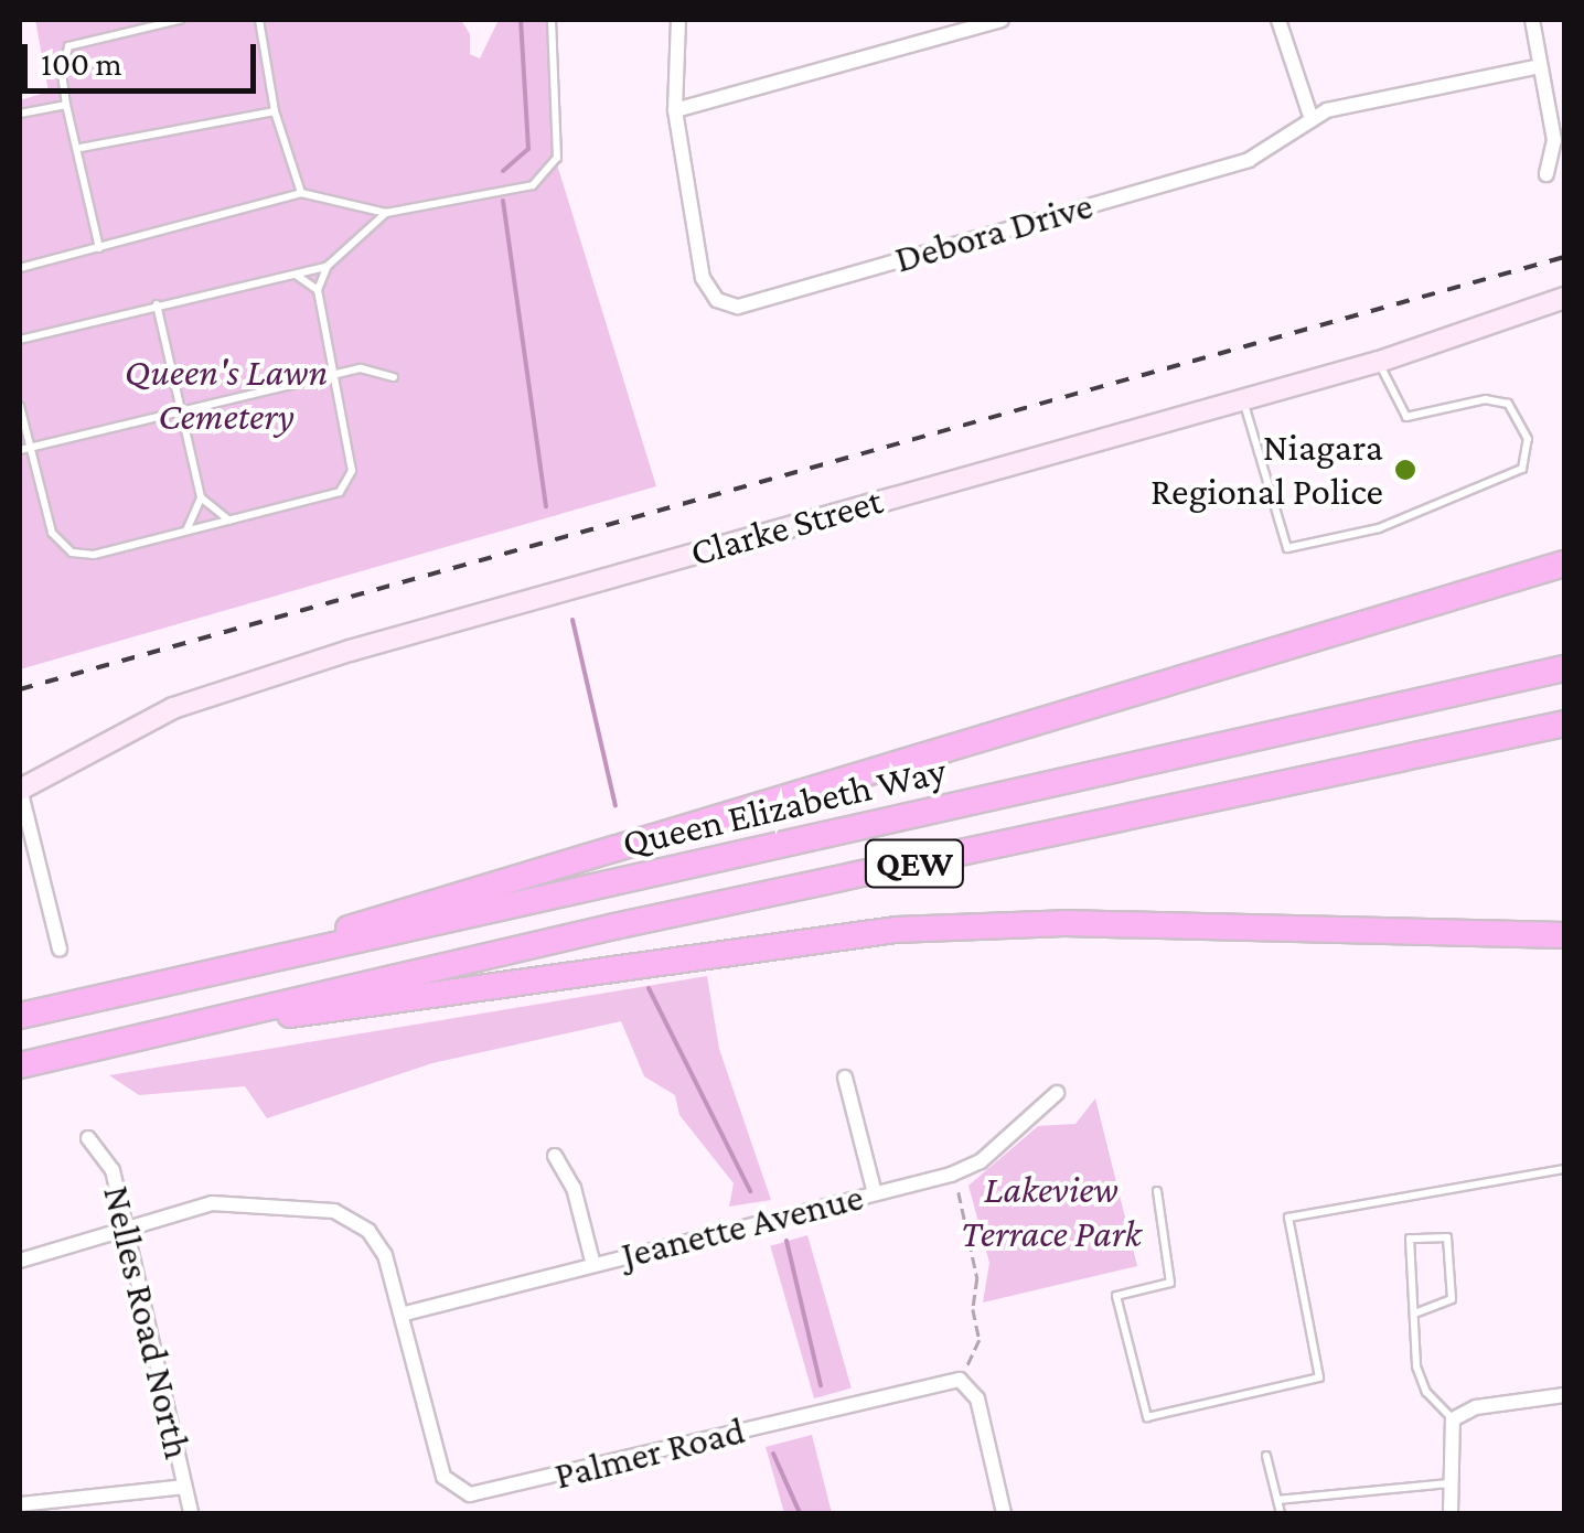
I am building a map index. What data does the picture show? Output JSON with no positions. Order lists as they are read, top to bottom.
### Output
{
  "streets": {
    "highway": ["Queen Elizabeth Way", "QEW"],
    "street": [
      "Debora Drive",
      "Clarke Street",
      "Jeanette Avenue",
      "Nelles Road North",
      "Palmer Road"
    ]
  },
  "crossings": [
    ["Jeanette Avenue", "Palmer Road"],
    ["Nelles Road North", "Palmer Road"]
  ],
  "parks": ["Queen's Lawn Cemetery", "Lakeview Terrace Park"],
  "places": ["Niagara Regional Police"],
  "scale_bar": "100 m"
}
